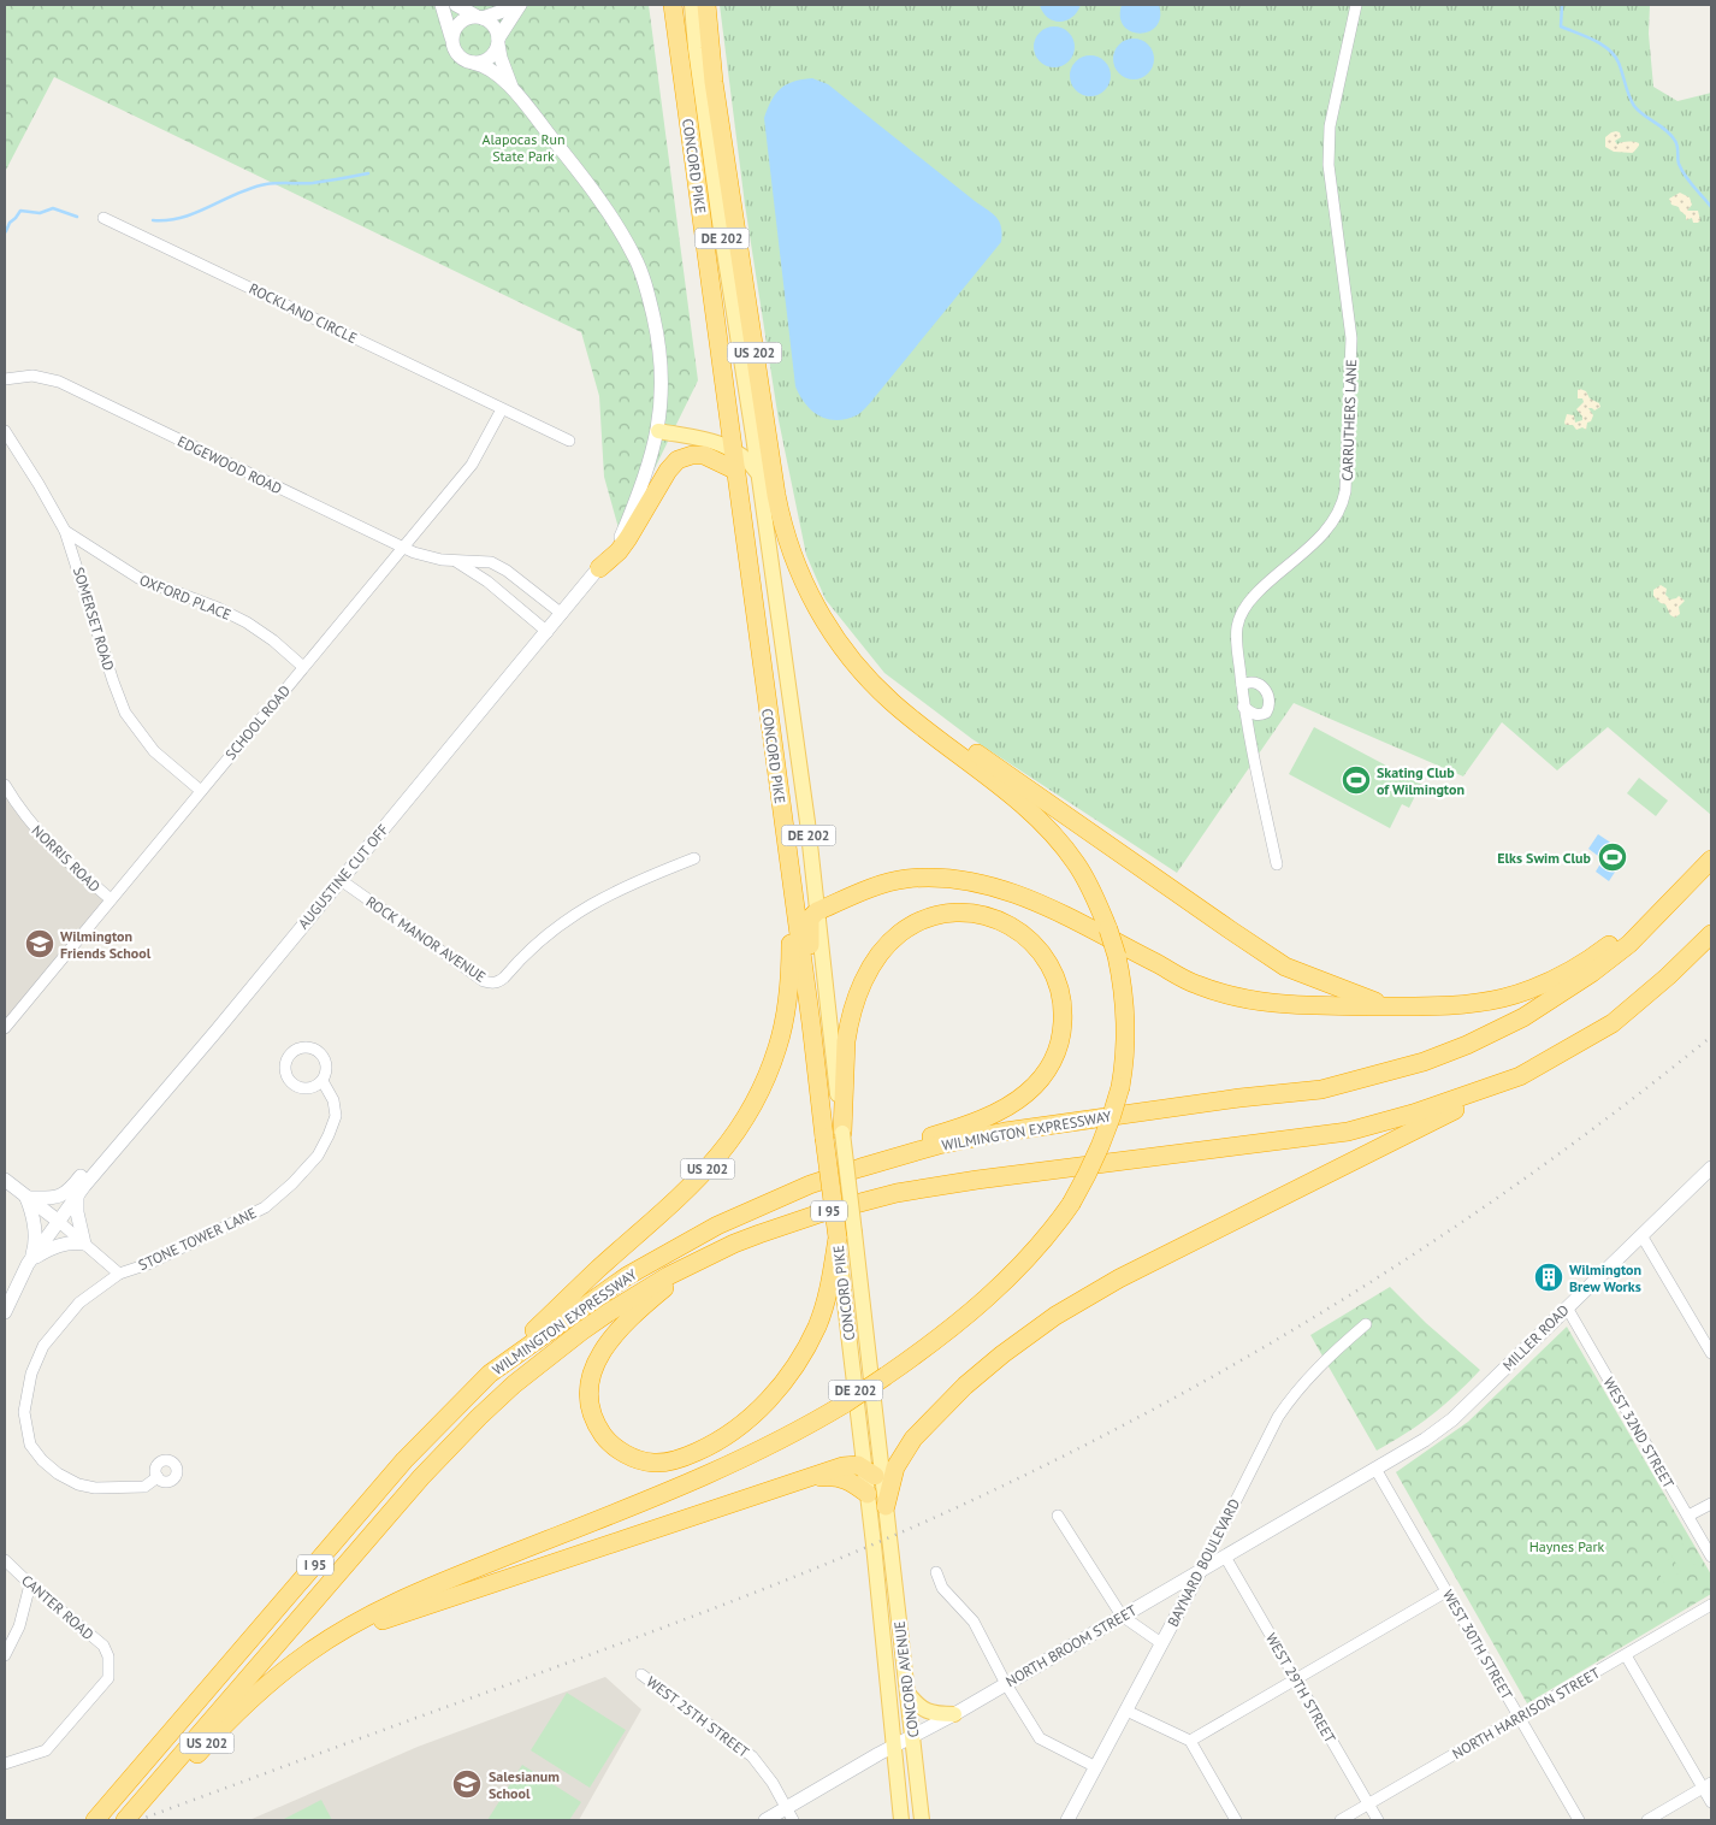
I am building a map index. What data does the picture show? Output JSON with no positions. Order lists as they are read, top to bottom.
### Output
{
  "streets": {
    "highway": [
      "CONCORD PIKE",
      "DE 202",
      "US 202",
      "WILMINGTON EXPRESSWAY",
      "I 95"
    ],
    "main road": ["CONCORD AVENUE"],
    "street": [
      "ROCKLAND CIRCLE",
      "CARRUTHERS LANE",
      "EDGEWOOD ROAD",
      "OXFORD PLACE",
      "SOMERSET ROAD",
      "SCHOOL ROAD",
      "NORRIS ROAD",
      "AUGUSTINE CUT OFF",
      "ROCK MANOR AVENUE",
      "STONE TOWER LANE",
      "MILLER ROAD",
      "WEST 32ND STREET",
      "BAYNARD BOULEVARD",
      "CANTER ROAD",
      "WEST 30TH STREET",
      "NORTH BROOM STREET",
      "WEST 29TH STREET",
      "NORTH HARRISON STREET",
      "WEST 25TH STREET"
    ]
  },
  "crossings": [
    ["CONCORD PIKE", "US 202"],
    ["CONCORD PIKE", "CONCORD AVENUE"],
    ["ROCKLAND CIRCLE", "SCHOOL ROAD"],
    ["US 202", "WILMINGTON EXPRESSWAY"],
    ["EDGEWOOD ROAD", "SCHOOL ROAD"],
    ["EDGEWOOD ROAD", "AUGUSTINE CUT OFF"],
    ["OXFORD PLACE", "SOMERSET ROAD"],
    ["OXFORD PLACE", "SCHOOL ROAD"],
    ["SOMERSET ROAD", "SCHOOL ROAD"],
    ["SCHOOL ROAD", "NORRIS ROAD"],
    ["AUGUSTINE CUT OFF", "ROCK MANOR AVENUE"],
    ["AUGUSTINE CUT OFF", "STONE TOWER LANE"],
    ["MILLER ROAD", "WEST 32ND STREET"],
    ["MILLER ROAD", "WEST 30TH STREET"],
    ["MILLER ROAD", "NORTH BROOM STREET"],
    ["BAYNARD BOULEVARD", "NORTH BROOM STREET"],
    ["WEST 30TH STREET", "NORTH BROOM STREET"],
    ["WEST 30TH STREET", "NORTH HARRISON STREET"],
    ["NORTH BROOM STREET", "CONCORD AVENUE"],
    ["NORTH BROOM STREET", "WEST 29TH STREET"],
    ["NORTH BROOM STREET", "WEST 25TH STREET"],
    ["WEST 29TH STREET", "NORTH HARRISON STREET"]
  ],
  "parks": ["Alapocas Run State Park", "Haynes Park"],
  "places": {
    "sports": ["Skating Club of Wilmington", "Elks Swim Club"],
    "school or university": ["Wilmington Friends School", "Salesianum School"],
    "building": ["Wilmington Brew Works"]
  }
}
